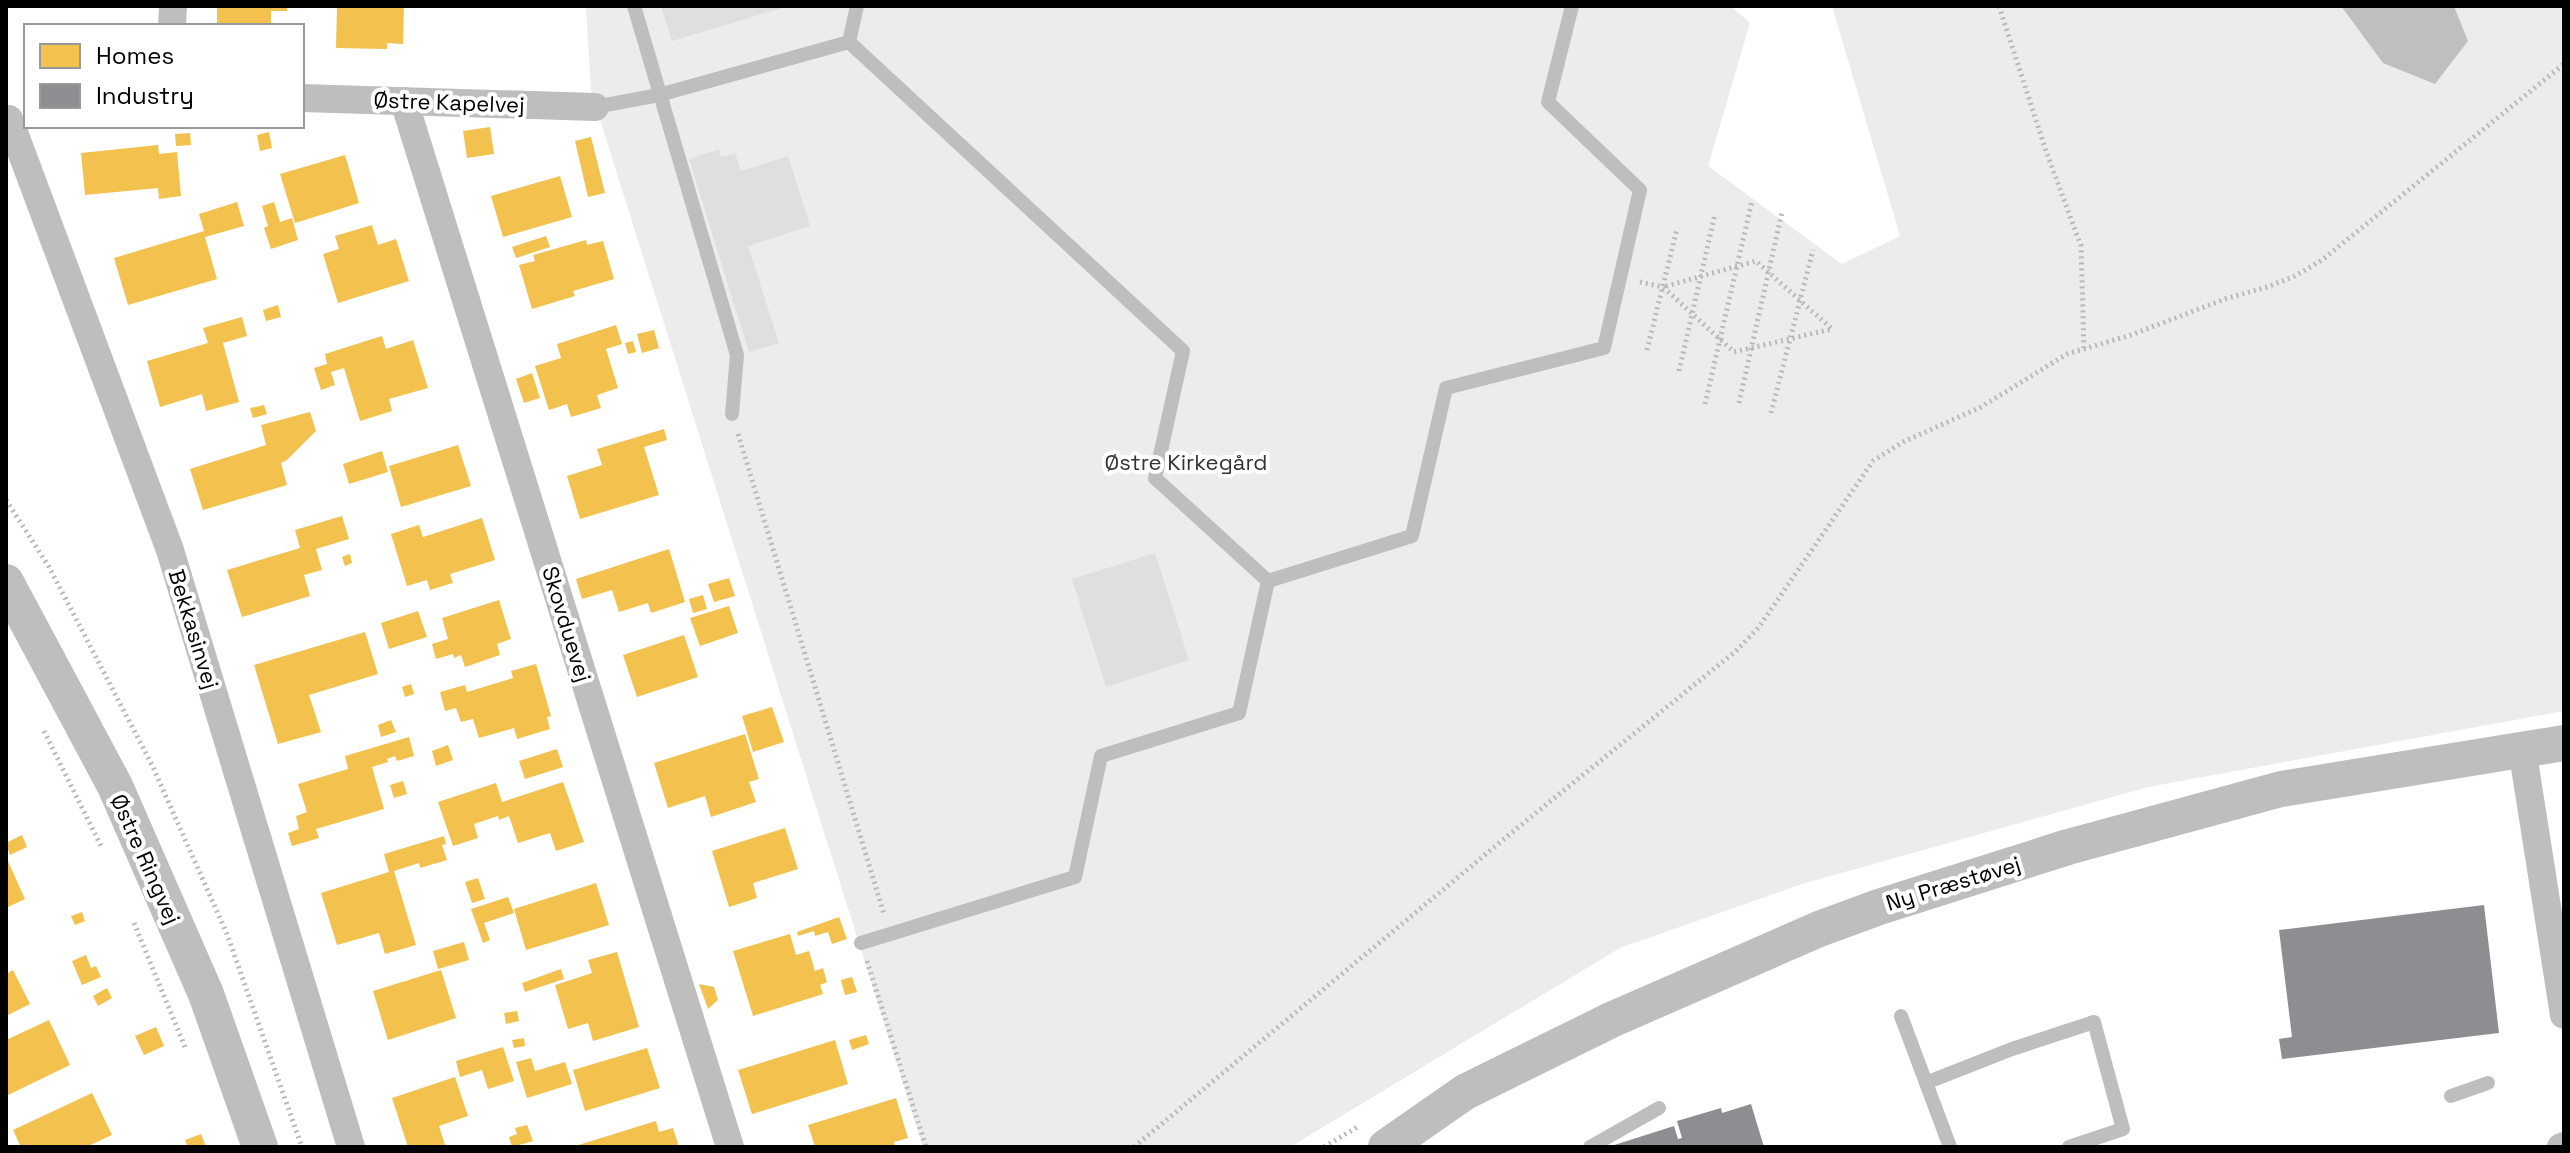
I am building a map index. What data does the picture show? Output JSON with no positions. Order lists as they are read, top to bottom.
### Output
{
  "streets": {
    "street": [
      "Østre Kapelvej",
      "Skovduevej",
      "Bekkasinvej",
      "Østre Ringvej",
      "Ny Præstøvej"
    ]
  },
  "crossings": [
    ["Østre Kapelvej", "Skovduevej"]
  ],
  "parks": ["Østre Kirkegård"],
  "legend": ["Homes", "Industry"]
}
